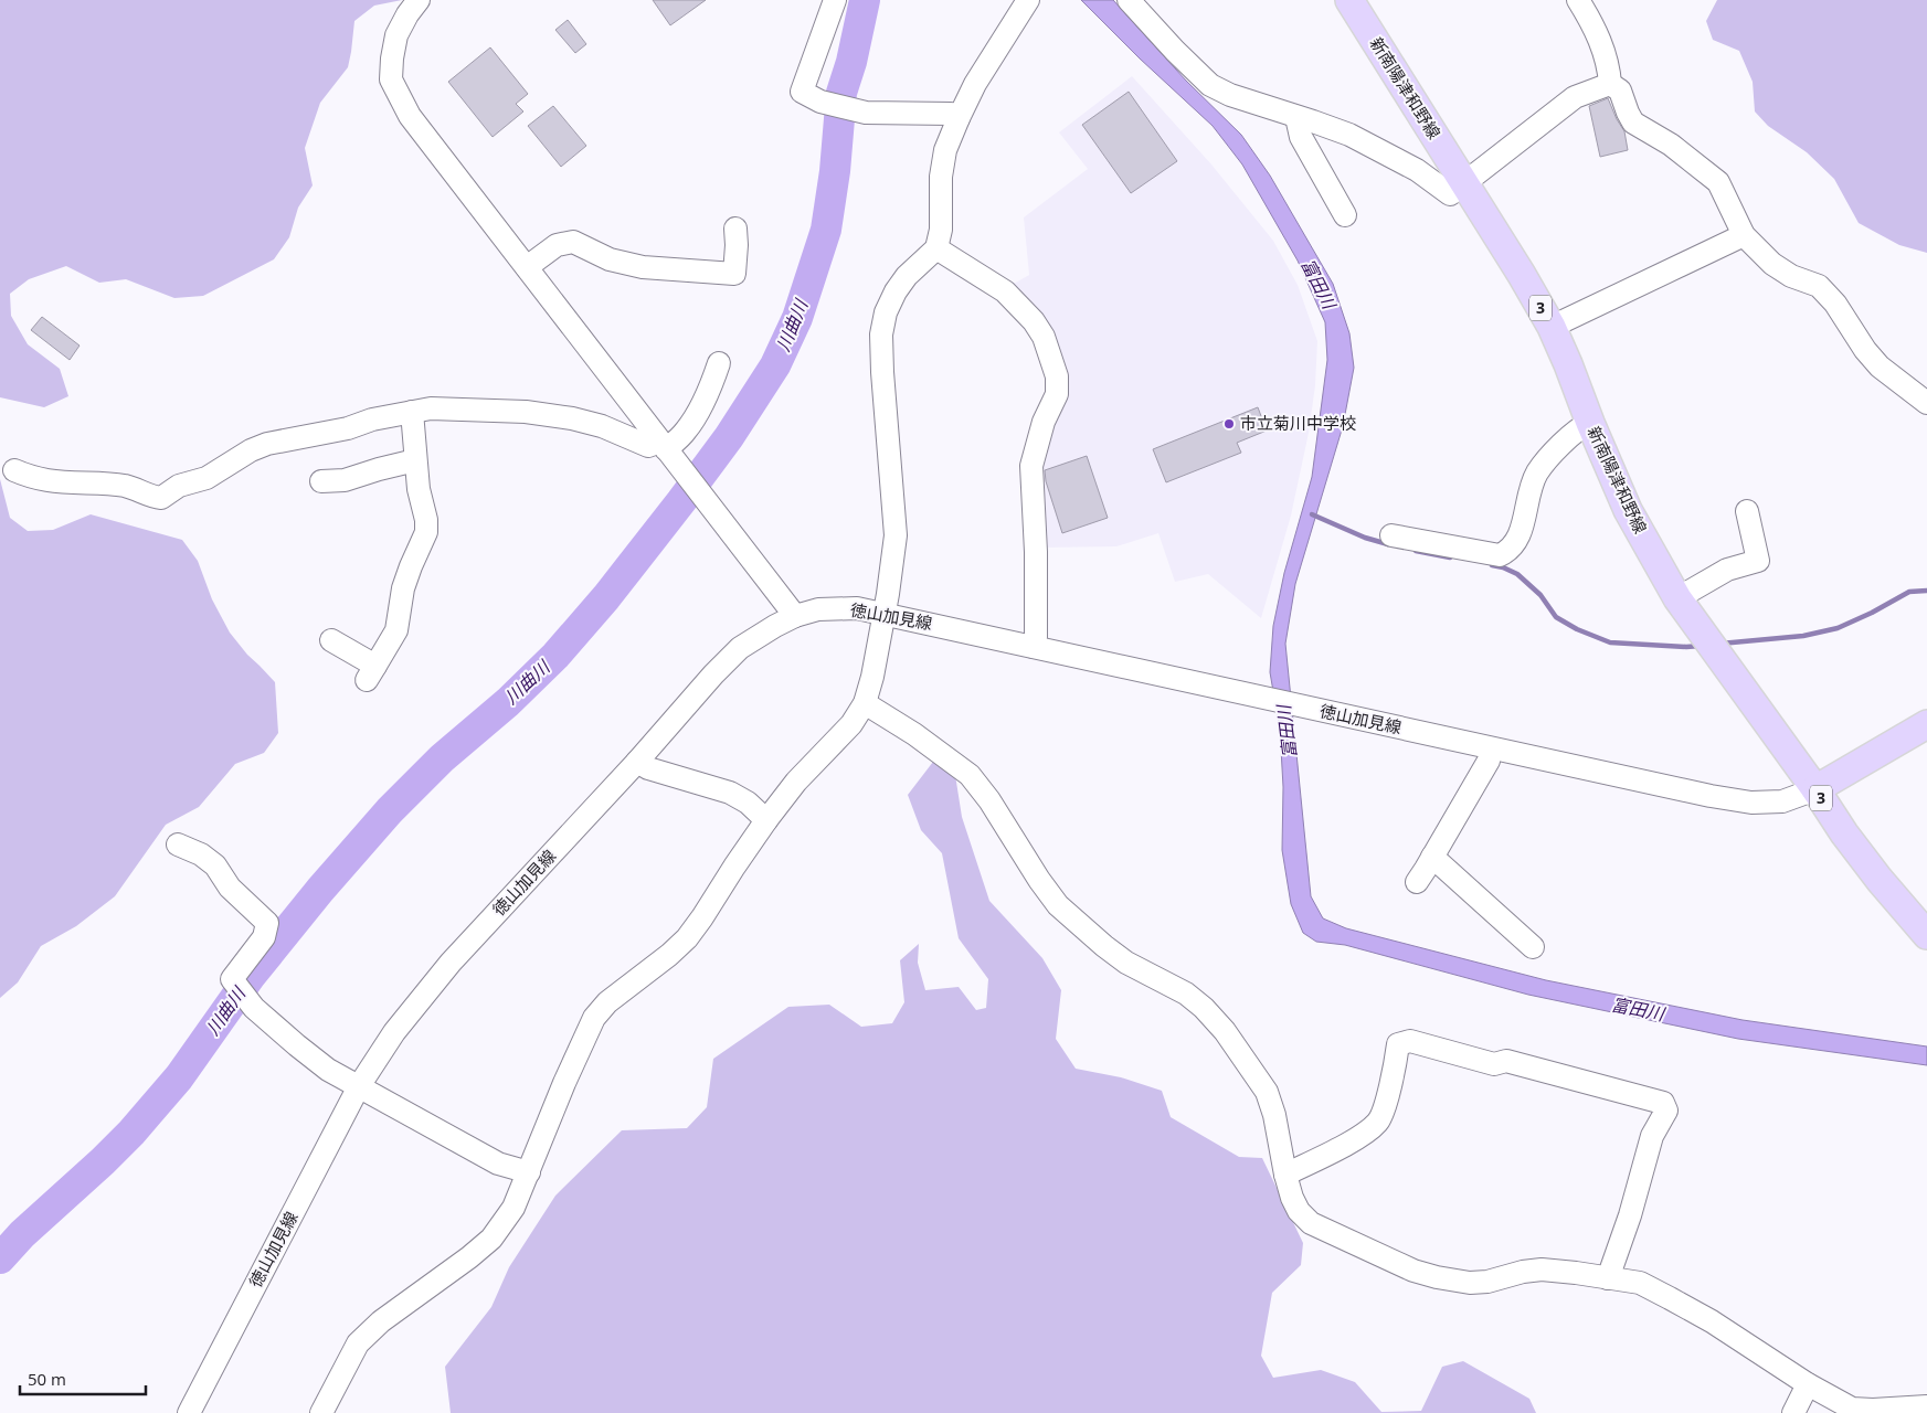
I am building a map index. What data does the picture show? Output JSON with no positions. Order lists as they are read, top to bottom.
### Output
{
  "streets": {
    "main road": ["新南陽津和野線", "3"],
    "street": ["徳山加見線"]
  },
  "crossings": [
    ["新南陽津和野線", "徳山加見線"]
  ],
  "water": ["富田川", "川曲川"],
  "places": ["市立菊川中学校"],
  "scale_bar": "50 m"
}
